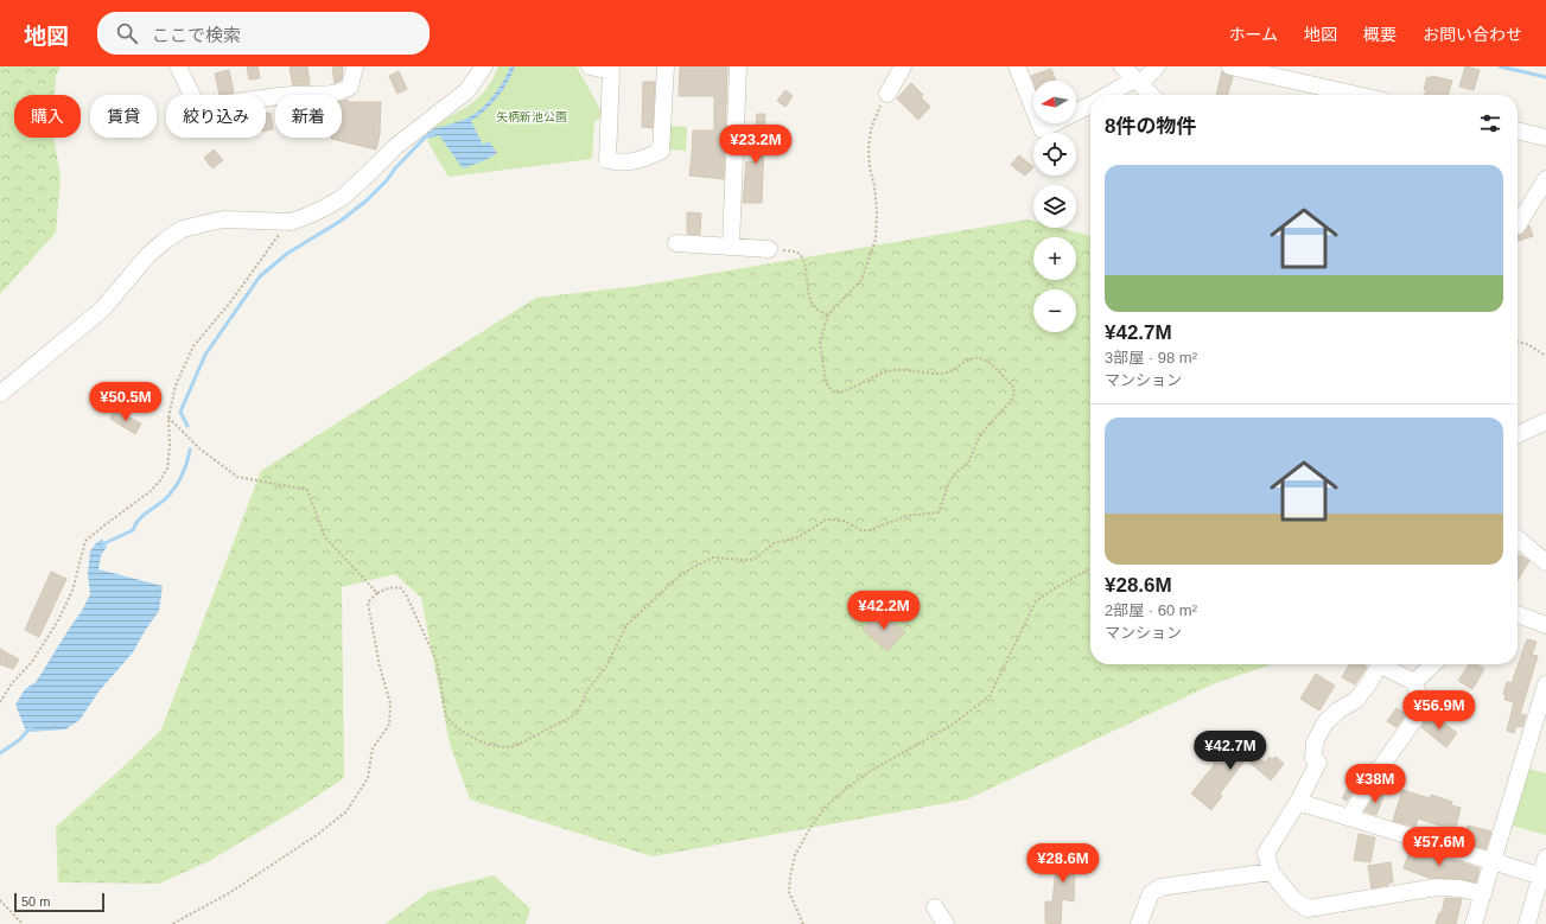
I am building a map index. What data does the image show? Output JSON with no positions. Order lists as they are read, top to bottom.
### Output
{
  "parks": ["矢柄新池公園"],
  "scale_bar": "50 m",
  "north": "left",
  "page": {
    "header": "地図",
    "search": "ここで検索",
    "nav": [
      "ホーム",
      "地図",
      "概要",
      "お問い合わせ"
    ],
    "map_buttons": ["+", "−"],
    "chip": [
      "購入",
      "賃貸",
      "絞り込み",
      "新着"
    ],
    "heading": "8件の物件",
    "price": [
      "¥23.2M",
      "¥50.5M",
      "¥42.2M",
      "¥56.9M",
      "¥42.7M",
      "¥38M",
      "¥57.6M",
      "¥28.6M"
    ],
    "list": [
      {
        "name": "¥42.7M",
        "note": "3部屋 · 98 m² · マンション"
      },
      {
        "name": "¥28.6M",
        "note": "2部屋 · 60 m² · マンション"
      }
    ],
    "scale": "50 m"
  }
}
